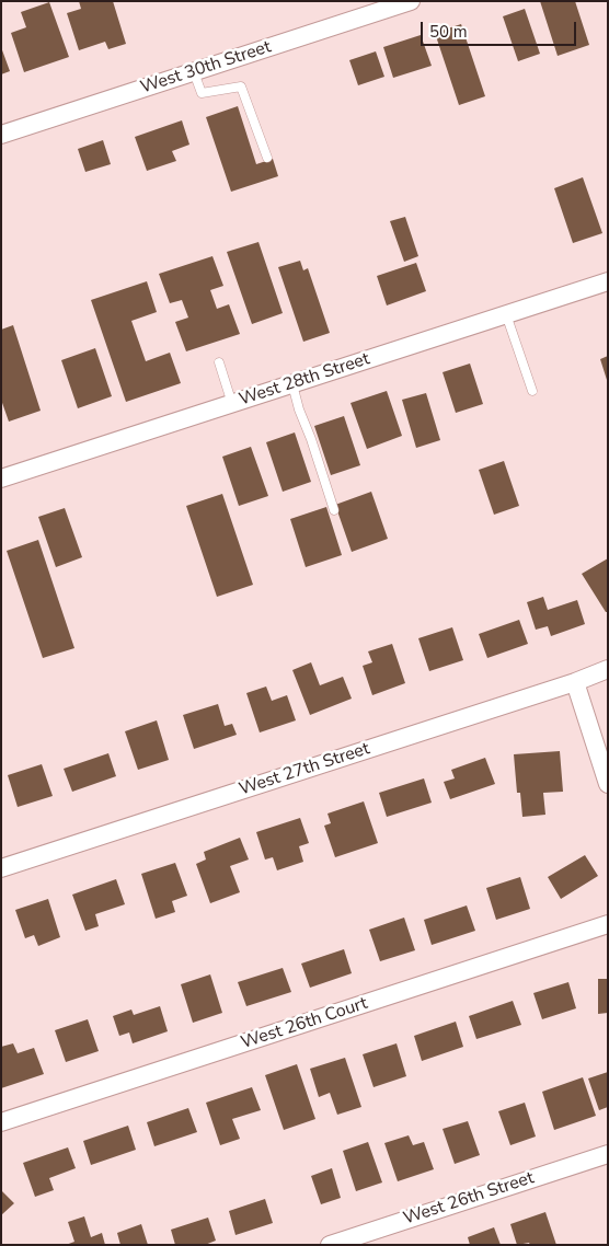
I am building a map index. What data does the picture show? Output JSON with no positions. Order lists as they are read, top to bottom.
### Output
{
  "streets": {
    "street": [
      "West 30th Street",
      "West 28th Street",
      "West 27th Street",
      "West 26th Court",
      "West 26th Street"
    ]
  },
  "scale_bar": "50 m"
}
